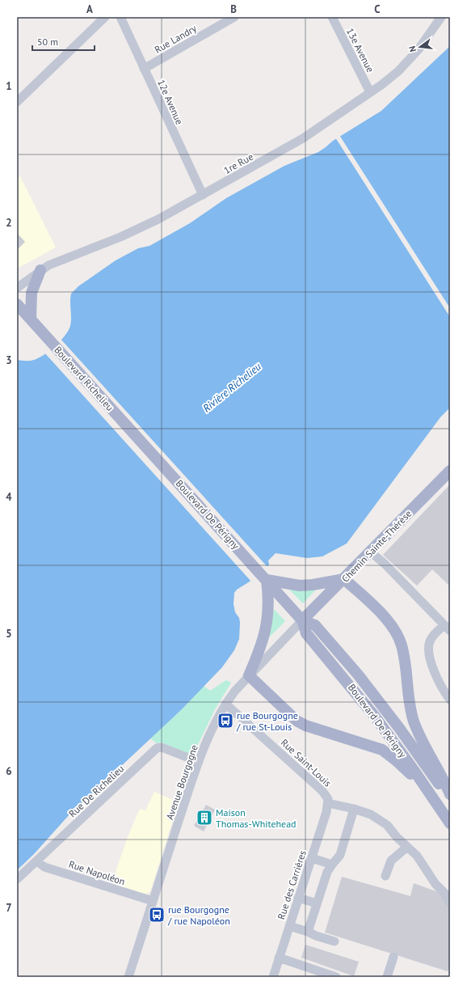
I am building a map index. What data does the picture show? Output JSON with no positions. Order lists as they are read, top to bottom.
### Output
{
  "streets": {
    "main road": ["Boulevard Richelieu", "Boulevard De Périgny", "Chemin Sainte-Thérèse"],
    "street": [
      "Rue Landry",
      "13e Avenue",
      "12e Avenue",
      "1re Rue",
      "Rue Saint-Louis",
      "Avenue Bourgogne",
      "Rue De Richelieu",
      "Rue Napoléon",
      "Rue des Carrières"
    ]
  },
  "crossings": [
    ["Rue Landry", "12e Avenue"],
    ["13e Avenue", "1re Rue"],
    ["12e Avenue", "1re Rue"],
    ["Boulevard Richelieu", "Boulevard De Périgny"],
    ["Boulevard De Périgny", "Chemin Sainte-Thérèse"],
    ["Boulevard De Périgny", "Avenue Bourgogne"],
    ["Chemin Sainte-Thérèse", "Avenue Bourgogne"],
    ["Rue Saint-Louis", "Avenue Bourgogne"],
    ["Rue Saint-Louis", "Rue des Carrières"],
    ["Avenue Bourgogne", "Rue De Richelieu"],
    ["Avenue Bourgogne", "Rue Napoléon"],
    ["Rue De Richelieu", "Rue Napoléon"]
  ],
  "water": ["Rivière Richelieu"],
  "places": {
    "bus stop": ["rue Bourgogne / rue St-Louis", "rue Bourgogne / rue Napoléon"],
    "building": ["Maison Thomas-Whitehead"]
  },
  "scale_bar": "50 m",
  "north": "left",
  "grid": {
    "columns": ["A", "B", "C"],
    "rows": [
      "1",
      "2",
      "3",
      "4",
      "5",
      "6",
      "7"
    ]
  }
}
